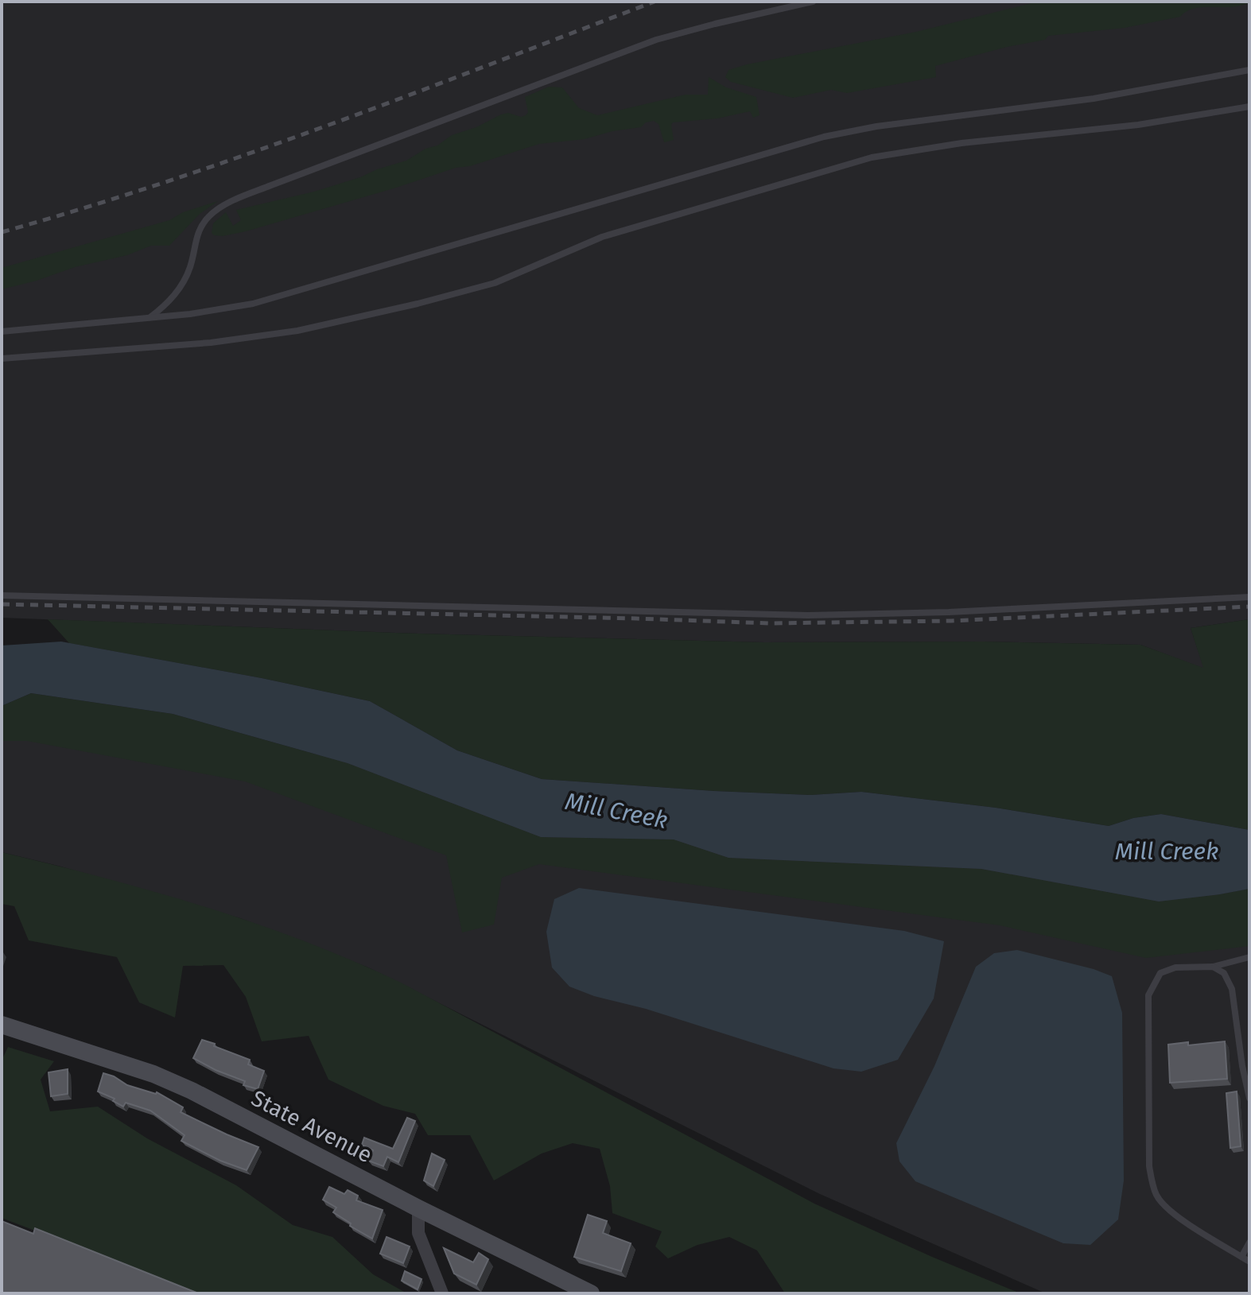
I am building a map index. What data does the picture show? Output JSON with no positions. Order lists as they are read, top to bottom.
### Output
{
  "streets": {
    "main road": ["State Avenue"]
  },
  "water": ["Mill Creek"]
}
